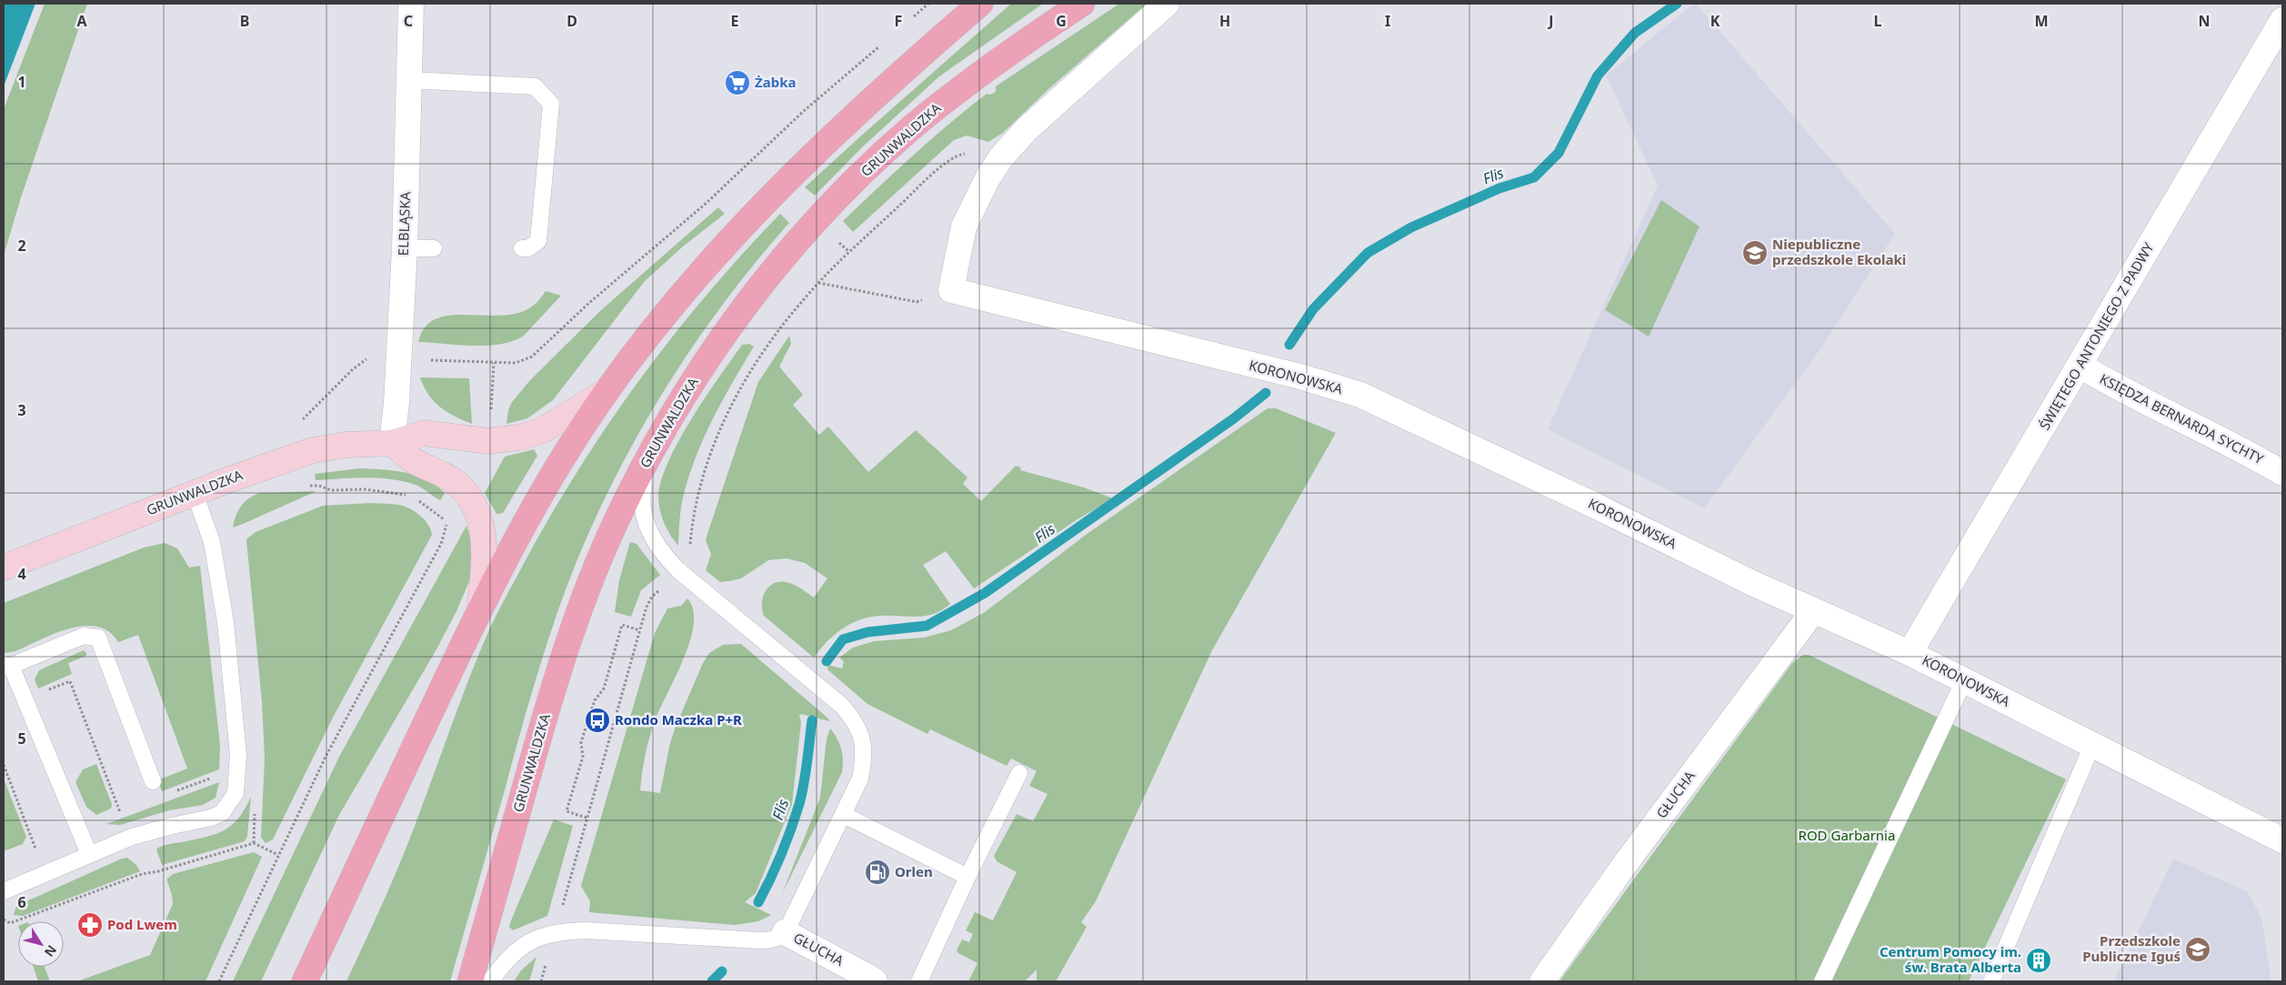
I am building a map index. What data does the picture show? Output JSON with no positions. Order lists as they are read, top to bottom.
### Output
{
  "streets": {
    "main road": ["GRUNWALDZKA"],
    "street": [
      "ELBLĄSKA",
      "ŚWIĘTEGO ANTONIEGO Z PADWY",
      "KORONOWSKA",
      "KSIĘDZA BERNARDA SYCHTY",
      "GŁUCHA"
    ]
  },
  "crossings": [
    ["GRUNWALDZKA", "ELBLĄSKA"],
    ["ŚWIĘTEGO ANTONIEGO Z PADWY", "KORONOWSKA"],
    ["ŚWIĘTEGO ANTONIEGO Z PADWY", "KSIĘDZA BERNARDA SYCHTY"],
    ["KORONOWSKA", "GŁUCHA"]
  ],
  "water": ["Flis"],
  "parks": ["ROD Garbarnia"],
  "places": {
    "supermarket": ["Żabka"],
    "school or university": ["Niepubliczne przedszkole Ekolaki", "Przedszkole Publiczne Iguś"],
    "bus stop": ["Rondo Maczka P+R"],
    "fuel station": ["Orlen"],
    "pharmacy": ["Pod Lwem"],
    "building": ["Centrum Pomocy im. św. Brata Alberta"]
  },
  "north": "bottom right",
  "grid": {
    "columns": [
      "A",
      "B",
      "C",
      "D",
      "E",
      "F",
      "G",
      "H",
      "I",
      "J",
      "K",
      "L",
      "M",
      "N"
    ],
    "rows": [
      "1",
      "2",
      "3",
      "4",
      "5",
      "6"
    ]
  }
}
